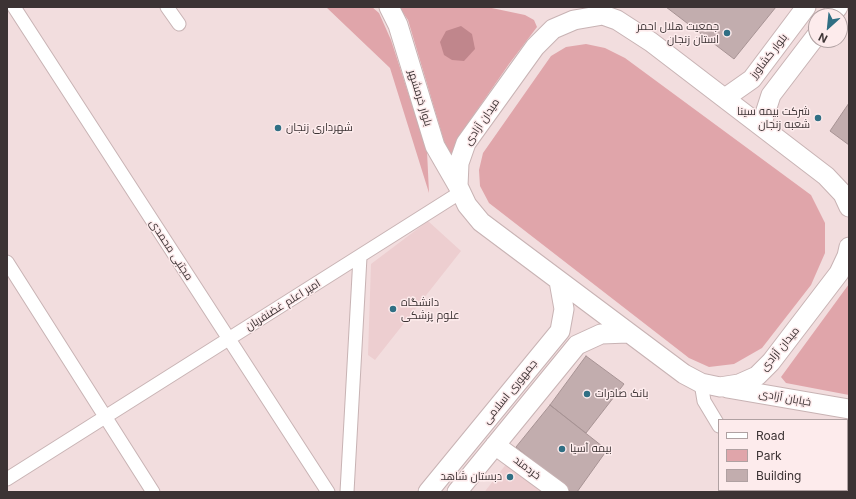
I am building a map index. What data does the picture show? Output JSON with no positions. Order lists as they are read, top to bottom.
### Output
{
  "streets": {
    "main road": [
      "بلوار کشاورز",
      "بلوار خرمشهر",
      "میدان آزادی",
      "جمهوری اسلامی",
      "خیابان آزادی",
      "خردمند"
    ],
    "street": ["مجتبی محمدی", "امیر اعلم غضنفریان"]
  },
  "crossings": [
    ["بلوار خرمشهر", "میدان آزادی"],
    ["بلوار خرمشهر", "امیر اعلم غضنفریان"],
    ["میدان آزادی", "امیر اعلم غضنفریان"],
    ["میدان آزادی", "جمهوری اسلامی"],
    ["میدان آزادی", "خیابان آزادی"],
    ["مجتبی محمدی", "امیر اعلم غضنفریان"],
    ["جمهوری اسلامی", "خردمند"]
  ],
  "places": [
    "جمعیت هلال احمر استان زنجان",
    "شرکت بیمه سینا شعبه زنجان",
    "شهرداری زنجان",
    "دانشگاه علوم پزشکی",
    "بانک صادرات",
    "بیمه آسیا",
    "دبستان شاهد"
  ],
  "legend": ["Road", "Park", "Building"],
  "north": "bottom left"
}
